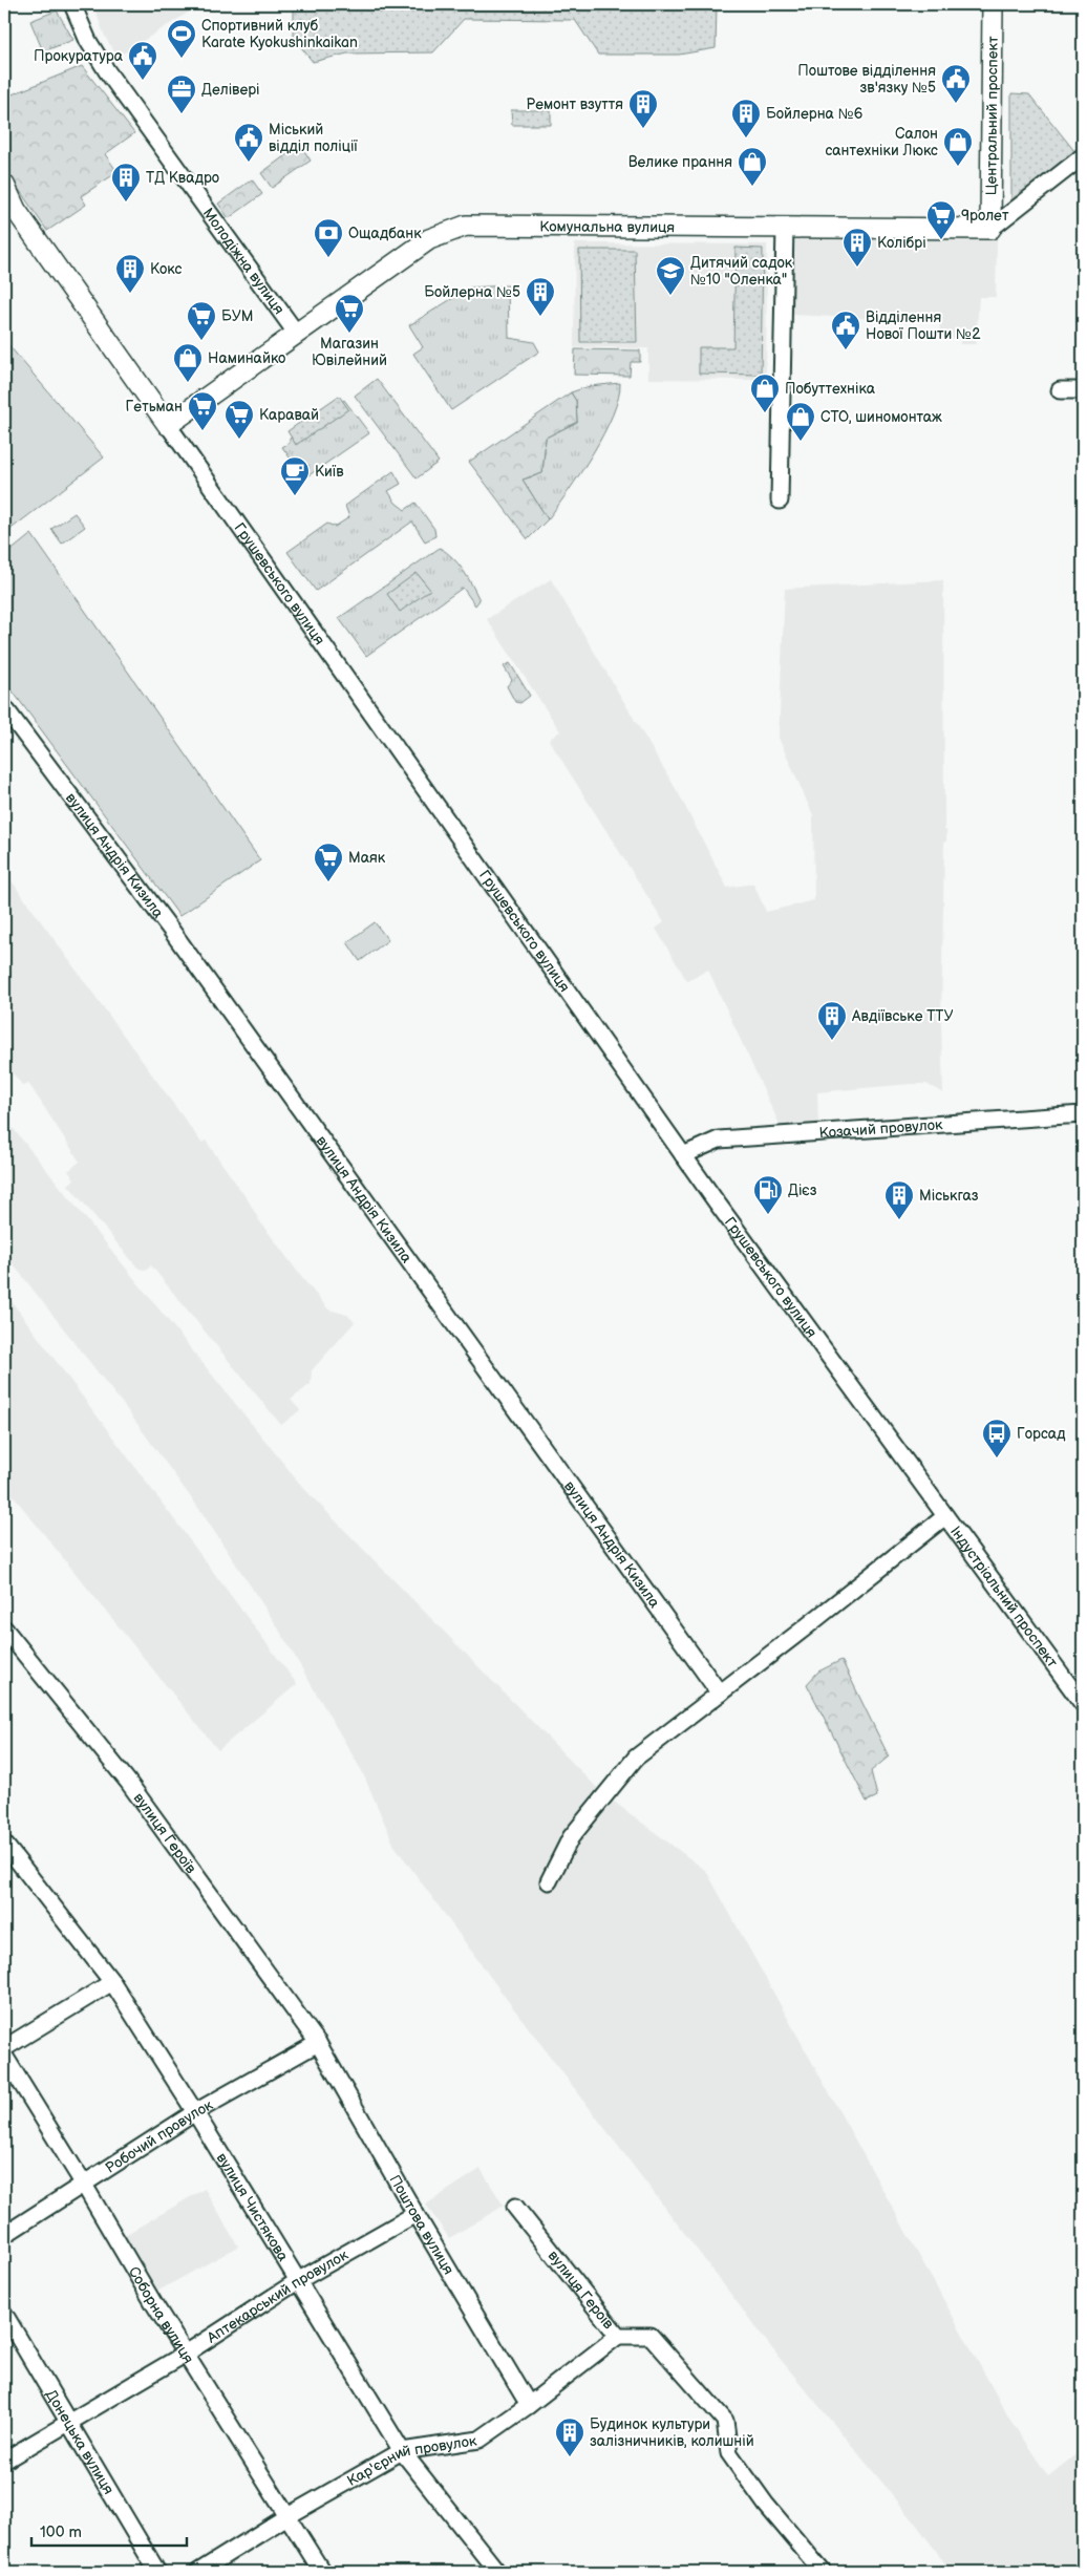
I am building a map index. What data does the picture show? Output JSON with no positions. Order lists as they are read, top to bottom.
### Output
{
  "streets": {
    "main road": ["Центральний проспект", "Комунальна вулиця", "Грушевського вулиця"],
    "street": [
      "Молодіжна вулиця",
      "вулиця Андрія Кизила",
      "Козачий провулок",
      "Індустріальний проспект",
      "вулиця Героїв",
      "Робочий провулок",
      "вулиця Чистякова",
      "Поштова вулиця",
      "Аптекарський провулок",
      "Соборна вулиця",
      "Донецька вулиця",
      "Кар'єрний провулок"
    ]
  },
  "crossings": [
    ["Центральний проспект", "Комунальна вулиця"],
    ["Комунальна вулиця", "Молодіжна вулиця"],
    ["Комунальна вулиця", "Грушевського вулиця"],
    ["Грушевського вулиця", "Козачий провулок"],
    ["Грушевського вулиця", "Індустріальний проспект"],
    ["вулиця Героїв", "Робочий провулок"],
    ["вулиця Героїв", "Поштова вулиця"],
    ["вулиця Героїв", "Кар'єрний провулок"],
    ["Робочий провулок", "вулиця Чистякова"],
    ["Робочий провулок", "Поштова вулиця"],
    ["Робочий провулок", "Соборна вулиця"],
    ["вулиця Чистякова", "Аптекарський провулок"],
    ["вулиця Чистякова", "Кар'єрний провулок"],
    ["Поштова вулиця", "Аптекарський провулок"],
    ["Поштова вулиця", "Кар'єрний провулок"],
    ["Аптекарський провулок", "Соборна вулиця"],
    ["Аптекарський провулок", "Донецька вулиця"],
    ["Соборна вулиця", "Кар'єрний провулок"]
  ],
  "places": {
    "sports": ["Спортивний клуб Karate Kyokushinkaikan"],
    "public building": [
      "Прокуратура",
      "Поштове відділення зв'язку №5",
      "Міський відділ поліції",
      "Відділення Нової Пошти №2"
    ],
    "office": ["Делівері"],
    "building": [
      "Ремонт взуття",
      "Бойлерна №6",
      "ТД Квадро",
      "Колібрі",
      "Кокс",
      "Бойлерна №5",
      "Авдіївське ТТУ",
      "Міськгаз",
      "Будинок культури залізничників, колишній"
    ],
    "shop": [
      "Салон сантехніки Люкс",
      "Велике прання",
      "Наминайко",
      "Побуттехніка",
      "СТО, шиномонтаж"
    ],
    "supermarket": [
      "9ролет",
      "Магазин Ювілейний",
      "БУМ",
      "Гетьман",
      "Каравай",
      "Маяк"
    ],
    "bank": ["Ощадбанк"],
    "school or university": ["Дитячий садок №10 \"Оленка\""],
    "cafe": ["Київ"],
    "fuel station": ["Дієз"],
    "bus stop": ["Горсад"]
  },
  "scale_bar": "100 m"
}
